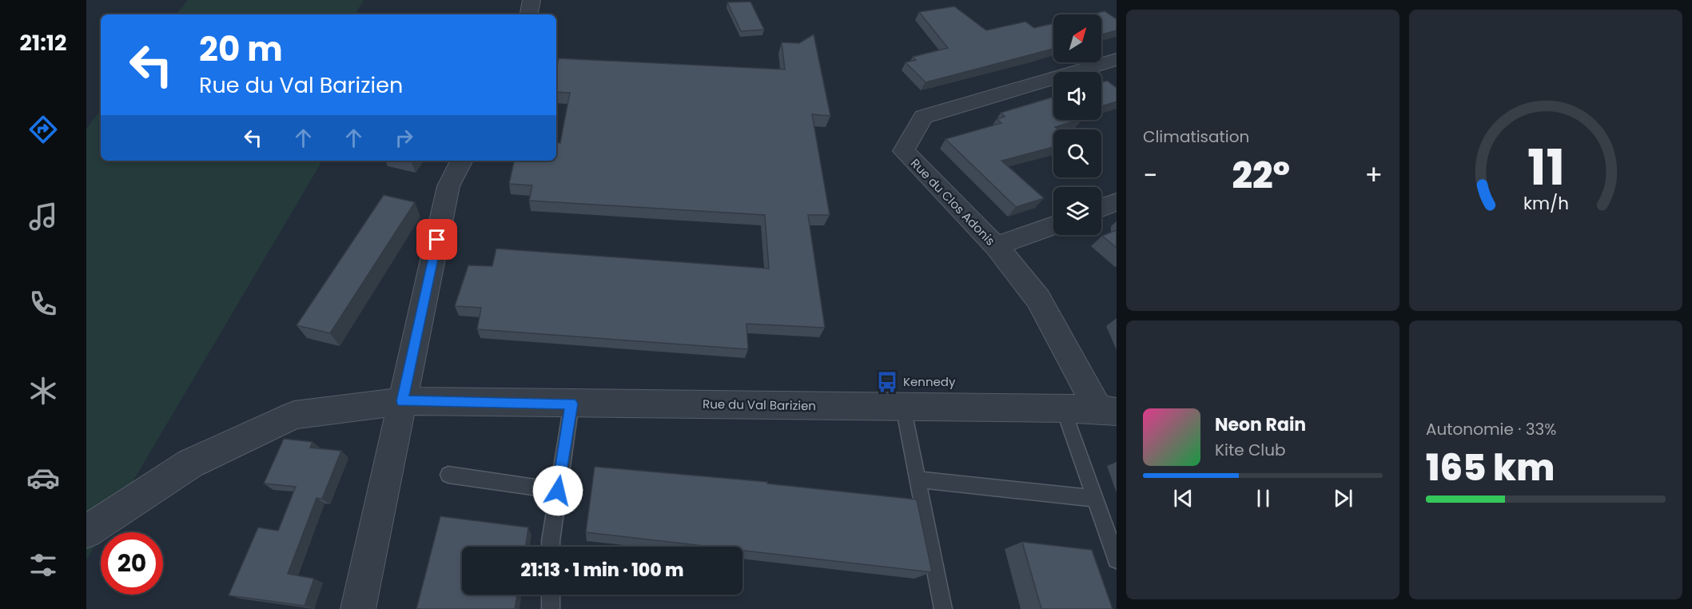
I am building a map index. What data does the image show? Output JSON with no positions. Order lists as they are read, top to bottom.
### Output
{
  "streets": {
    "street": ["Rue du Clos Adonis", "Rue du Val Barizien"]
  },
  "crossings": [
    ["Rue du Clos Adonis", "Rue du Val Barizien"]
  ],
  "places": {
    "bus stop": ["Kennedy"]
  },
  "north": "top right",
  "page": {
    "tabs": "21:12",
    "tile": [
      "Climatisation",
      ["Autonomie · 33%", "165 km"]
    ],
    "turn": ["20 m", "Rue du Val Barizien"],
    "heat": ["−", "22°", "+"],
    "song": ["Neon Rain", "Kite Club"],
    "limit": "20",
    "trip": "21:13 · 1 min · 100 m",
    "gauge": ["11", "km/h"]
  }
}
